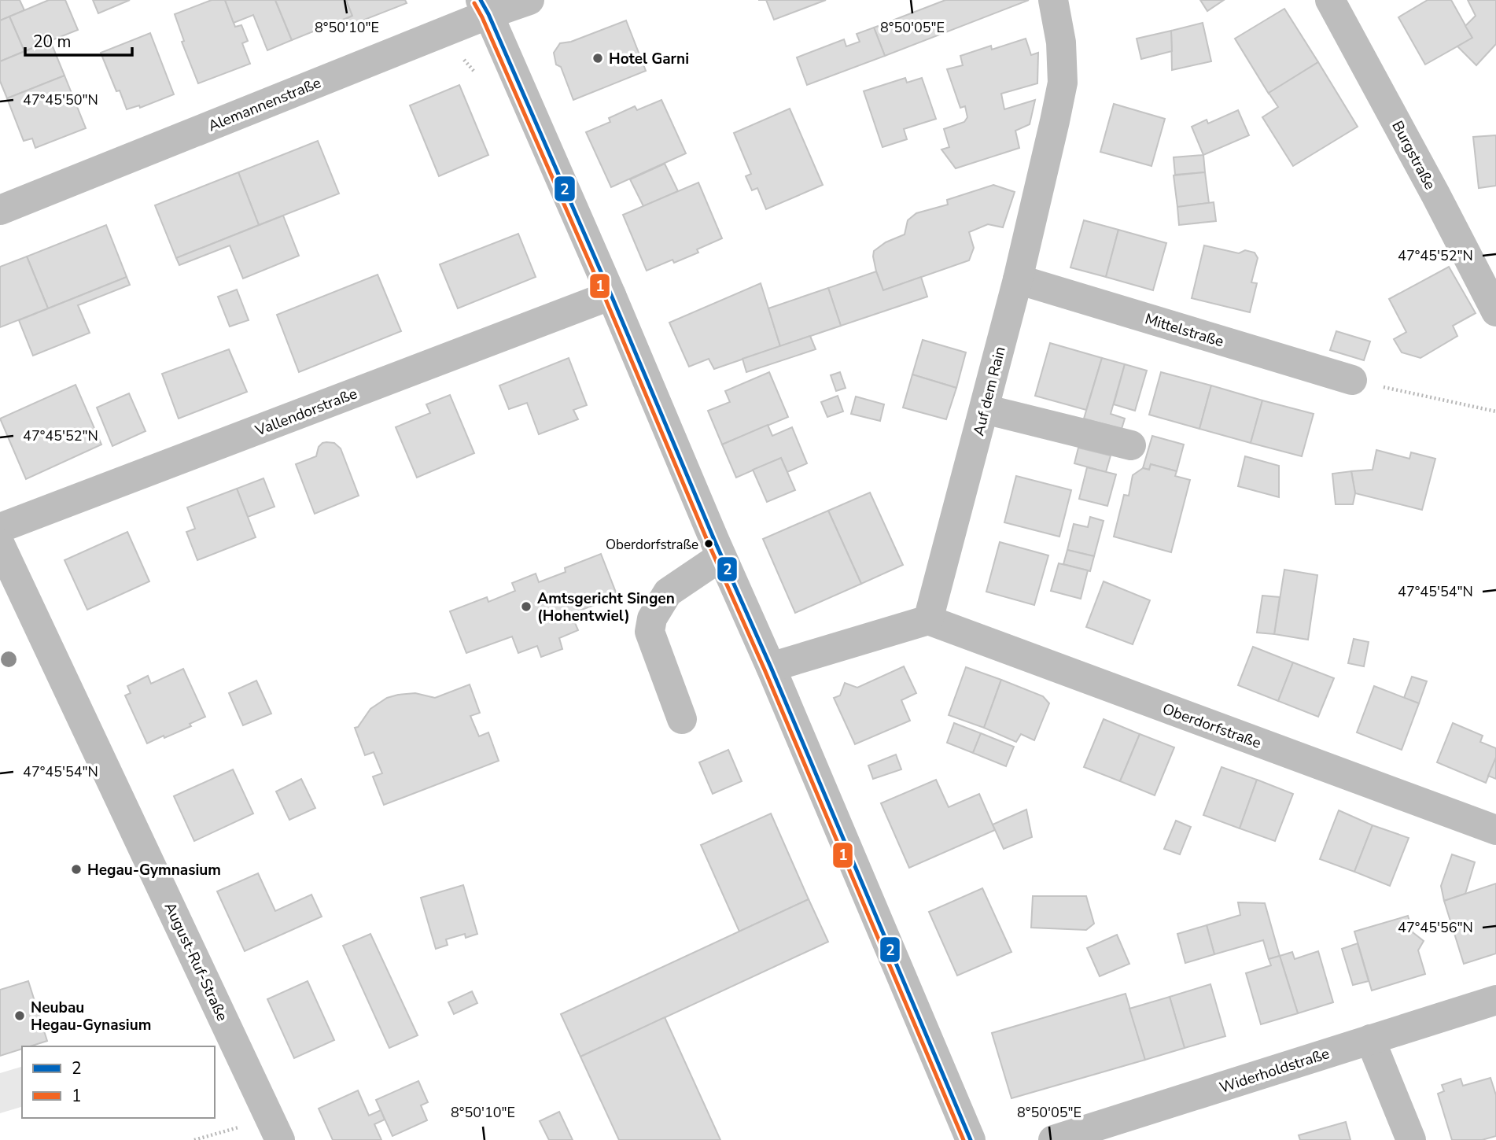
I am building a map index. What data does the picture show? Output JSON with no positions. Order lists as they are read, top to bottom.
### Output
{
  "streets": {
    "street": [
      "Alemannenstraße",
      "Burgstraße",
      "Mittelstraße",
      "Auf dem Rain",
      "Vallendorstraße",
      "Oberdorfstraße",
      "August-Ruf-Straße",
      "Widerholdstraße"
    ]
  },
  "crossings": [
    ["Mittelstraße", "Auf dem Rain"],
    ["Auf dem Rain", "Oberdorfstraße"]
  ],
  "places": [
    "Hotel Garni",
    "Oberdorfstraße",
    "Amtsgericht Singen (Hohentwiel)",
    "Hegau-Gymnasium",
    "Neubau Hegau-Gynasium"
  ],
  "lines": ["transit line 2", "transit line 1"],
  "legend": ["2", "1"],
  "scale_bar": "20 m",
  "coordinates": [
    "8°50'10\"E",
    "8°50'05\"E",
    "47°45'50\"N",
    "47°45'52\"N",
    "47°45'54\"N",
    "47°45'56\"N"
  ]
}
